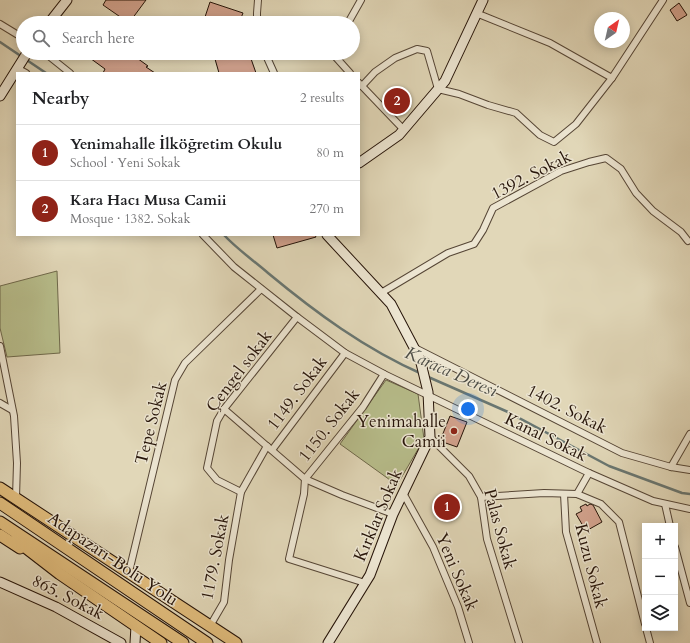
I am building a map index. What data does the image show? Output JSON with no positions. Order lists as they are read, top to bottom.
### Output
{
  "streets": {
    "highway": ["Adapazarı-Bolu Yolu"],
    "street": [
      "1392. Sokak",
      "Çengel sokak",
      "1149. Sokak",
      "1402. Sokak",
      "Tepe Sokak",
      "1150. Sokak",
      "Kanal Sokak",
      "Kırklar Sokak",
      "Palas Sokak",
      "1179. Sokak",
      "Kuzu Sokak",
      "Yeni Sokak",
      "865. Sokak"
    ]
  },
  "crossings": [
    ["1392. Sokak", "Kırklar Sokak"],
    ["Çengel sokak", "Kanal Sokak"],
    ["Çengel sokak", "1179. Sokak"],
    ["1149. Sokak", "Kanal Sokak"],
    ["1402. Sokak", "Kırklar Sokak"],
    ["Tepe Sokak", "Kanal Sokak"],
    ["1150. Sokak", "Kanal Sokak"],
    ["1150. Sokak", "Kırklar Sokak"],
    ["Kanal Sokak", "Kırklar Sokak"],
    ["Kırklar Sokak", "Palas Sokak"],
    ["Kırklar Sokak", "Yeni Sokak"]
  ],
  "water": ["Karaca Deresi"],
  "places": ["Yenimahalle Camii"],
  "north": "top right",
  "page": {
    "search": "Search here",
    "heading": ["Nearby", "2 results"],
    "pins": ["2", "1"],
    "list": [
      {
        "mark": "1",
        "name": "Yenimahalle İlköğretim Okulu",
        "note": "School · Yeni Sokak",
        "value": "80 m"
      },
      {
        "mark": "2",
        "name": "Kara Hacı Musa Camii",
        "note": "Mosque · 1382. Sokak",
        "value": "270 m"
      }
    ],
    "map_buttons": ["+", "−"]
  }
}
